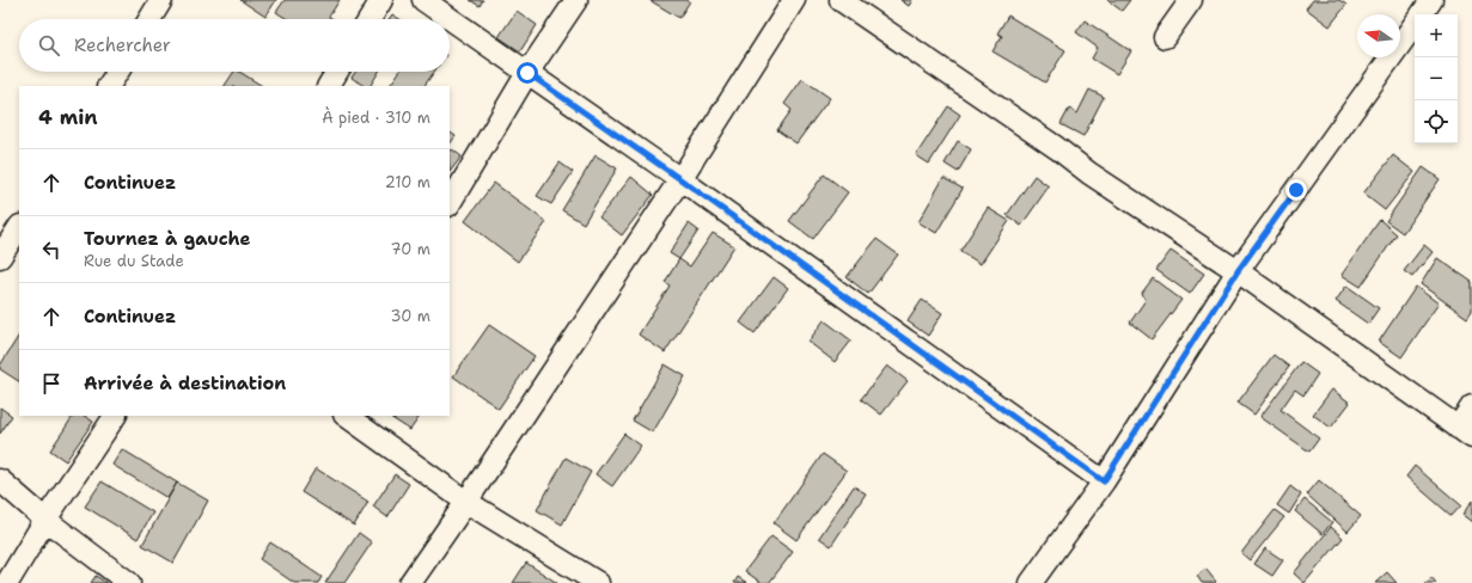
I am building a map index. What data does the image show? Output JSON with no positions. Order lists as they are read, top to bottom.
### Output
{
  "north": "left",
  "page": {
    "map_buttons": ["+", "−"],
    "search": "Rechercher",
    "heading": ["4 min", "À pied · 310 m"],
    "list": [
      ["Continuez", "210 m"],
      ["Tournez à gauche", "Rue du Stade", "70 m"],
      ["Continuez", "30 m"],
      "Arrivée à destination"
    ]
  }
}
